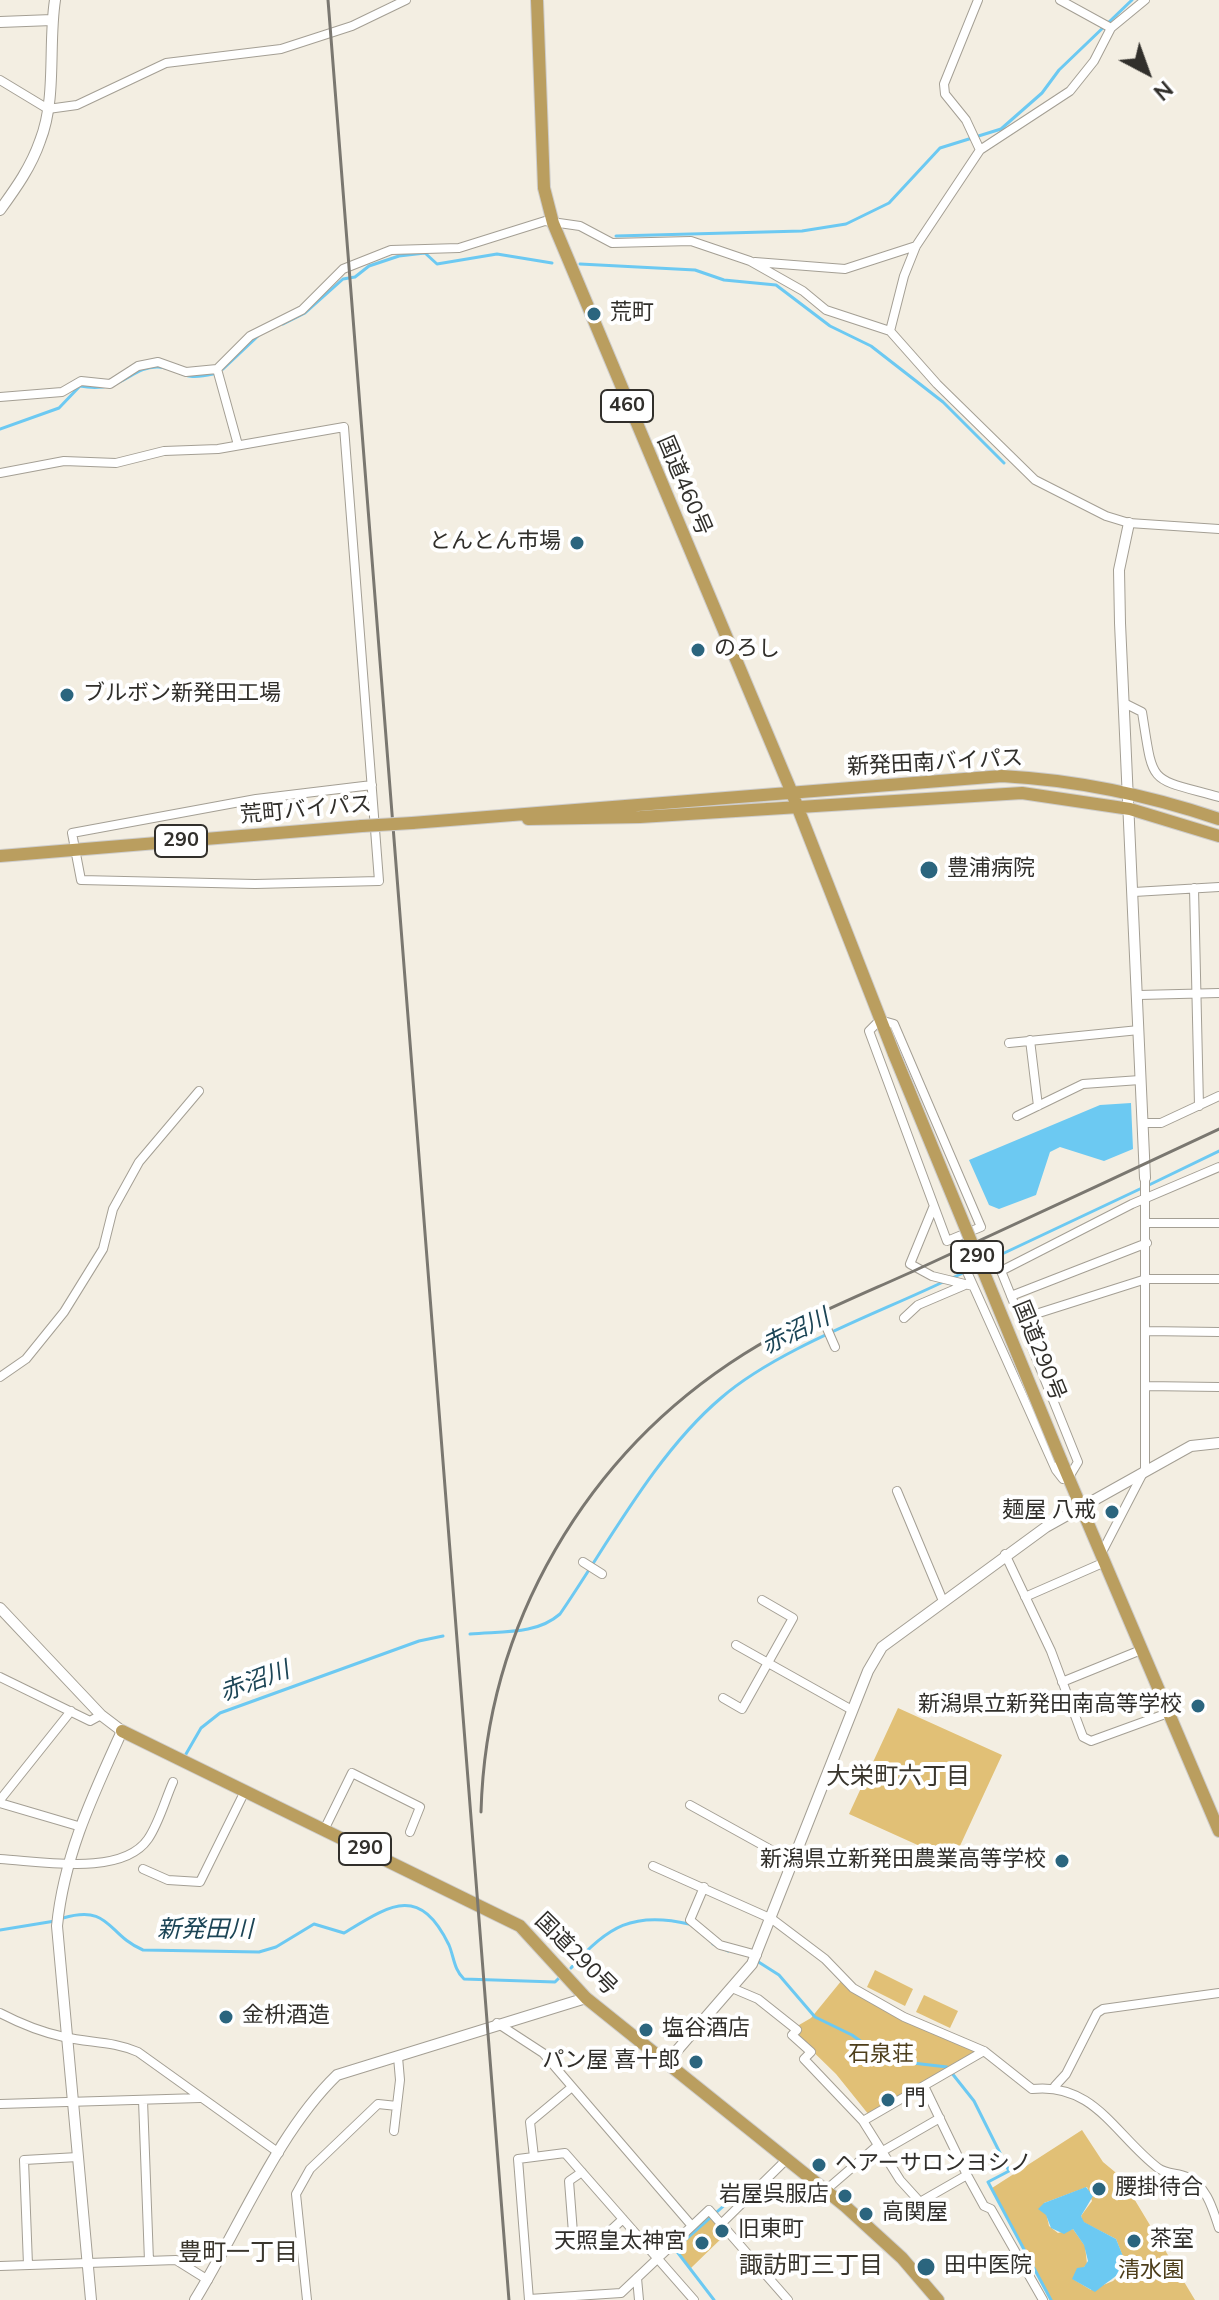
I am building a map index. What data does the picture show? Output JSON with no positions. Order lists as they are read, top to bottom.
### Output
{
  "streets": {
    "highway": [
      "460",
      "国道460号",
      "新発田南バイパス",
      "荒町バイパス",
      "290",
      "国道290号"
    ]
  },
  "crossings": [
    ["国道460号", "新発田南バイパス"],
    ["国道460号", "荒町バイパス"],
    ["国道460号", "国道290号"],
    ["新発田南バイパス", "荒町バイパス"],
    ["新発田南バイパス", "国道290号"],
    ["荒町バイパス", "国道290号"]
  ],
  "districts": ["大栄町六丁目", "豊町一丁目", "諏訪町三丁目"],
  "water": ["赤沼川", "新発田川"],
  "parks": ["石泉荘", "清水園"],
  "places": [
    "荒町",
    "とんとん市場",
    "のろし",
    "ブルボン新発田工場",
    "豊浦病院",
    "麺屋 八戒",
    "新潟県立新発田南高等学校",
    "新潟県立新発田農業高等学校",
    "金枡酒造",
    "塩谷酒店",
    "パン屋 喜十郎",
    "門",
    "ヘアーサロンヨシノ",
    "腰掛待合",
    "岩屋呉服店",
    "高関屋",
    "旧東町",
    "茶室",
    "天照皇太神宮",
    "田中医院"
  ],
  "north": "bottom right"
}
